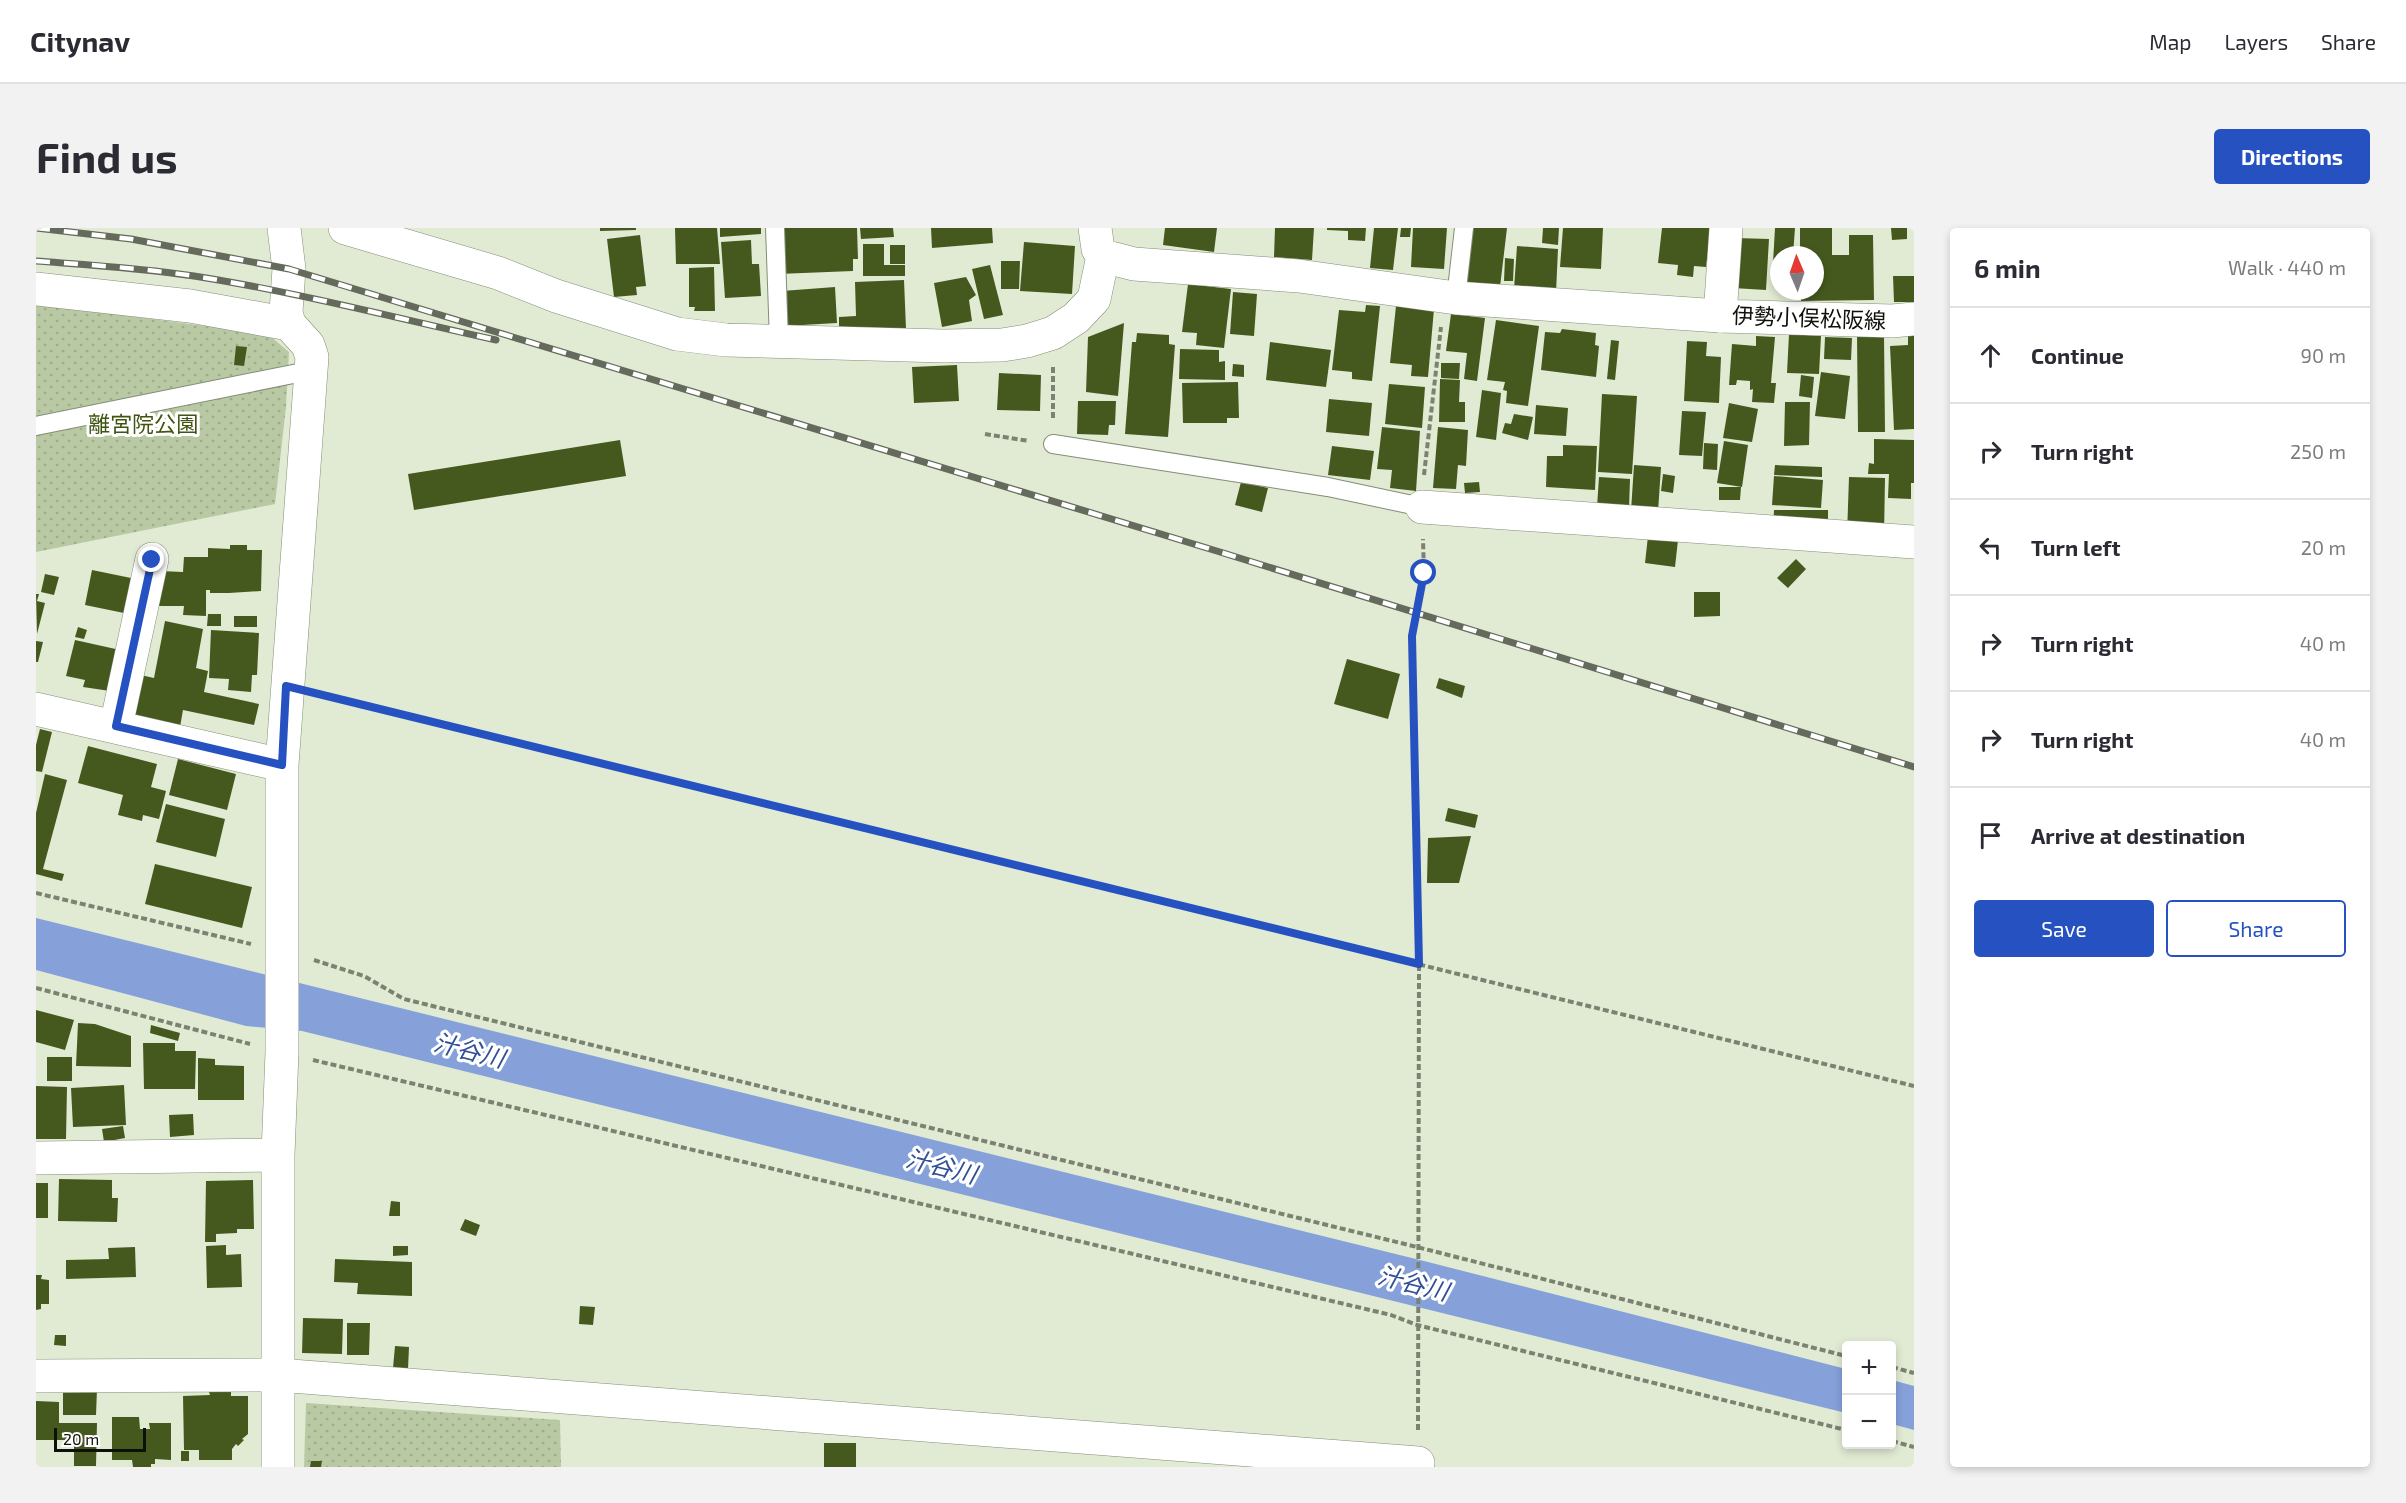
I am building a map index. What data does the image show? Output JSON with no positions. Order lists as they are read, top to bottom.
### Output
{
  "streets": {
    "street": ["伊勢小俣松阪線"]
  },
  "water": ["汁谷川"],
  "parks": ["離宮院公園"],
  "scale_bar": "20 m",
  "north": "top",
  "page": {
    "header": "Citynav",
    "nav": ["Map", "Layers", "Share"],
    "buttons": [
      "Directions",
      ["Save", "Share"]
    ],
    "title": "Find us",
    "heading": ["6 min", "Walk · 440 m"],
    "list": [
      ["Continue", "90 m"],
      ["Turn right", "250 m"],
      ["Turn left", "20 m"],
      ["Turn right", "40 m"],
      ["Turn right", "40 m"],
      "Arrive at destination"
    ],
    "map_buttons": ["+", "−"],
    "scale": "20 m"
  }
}
